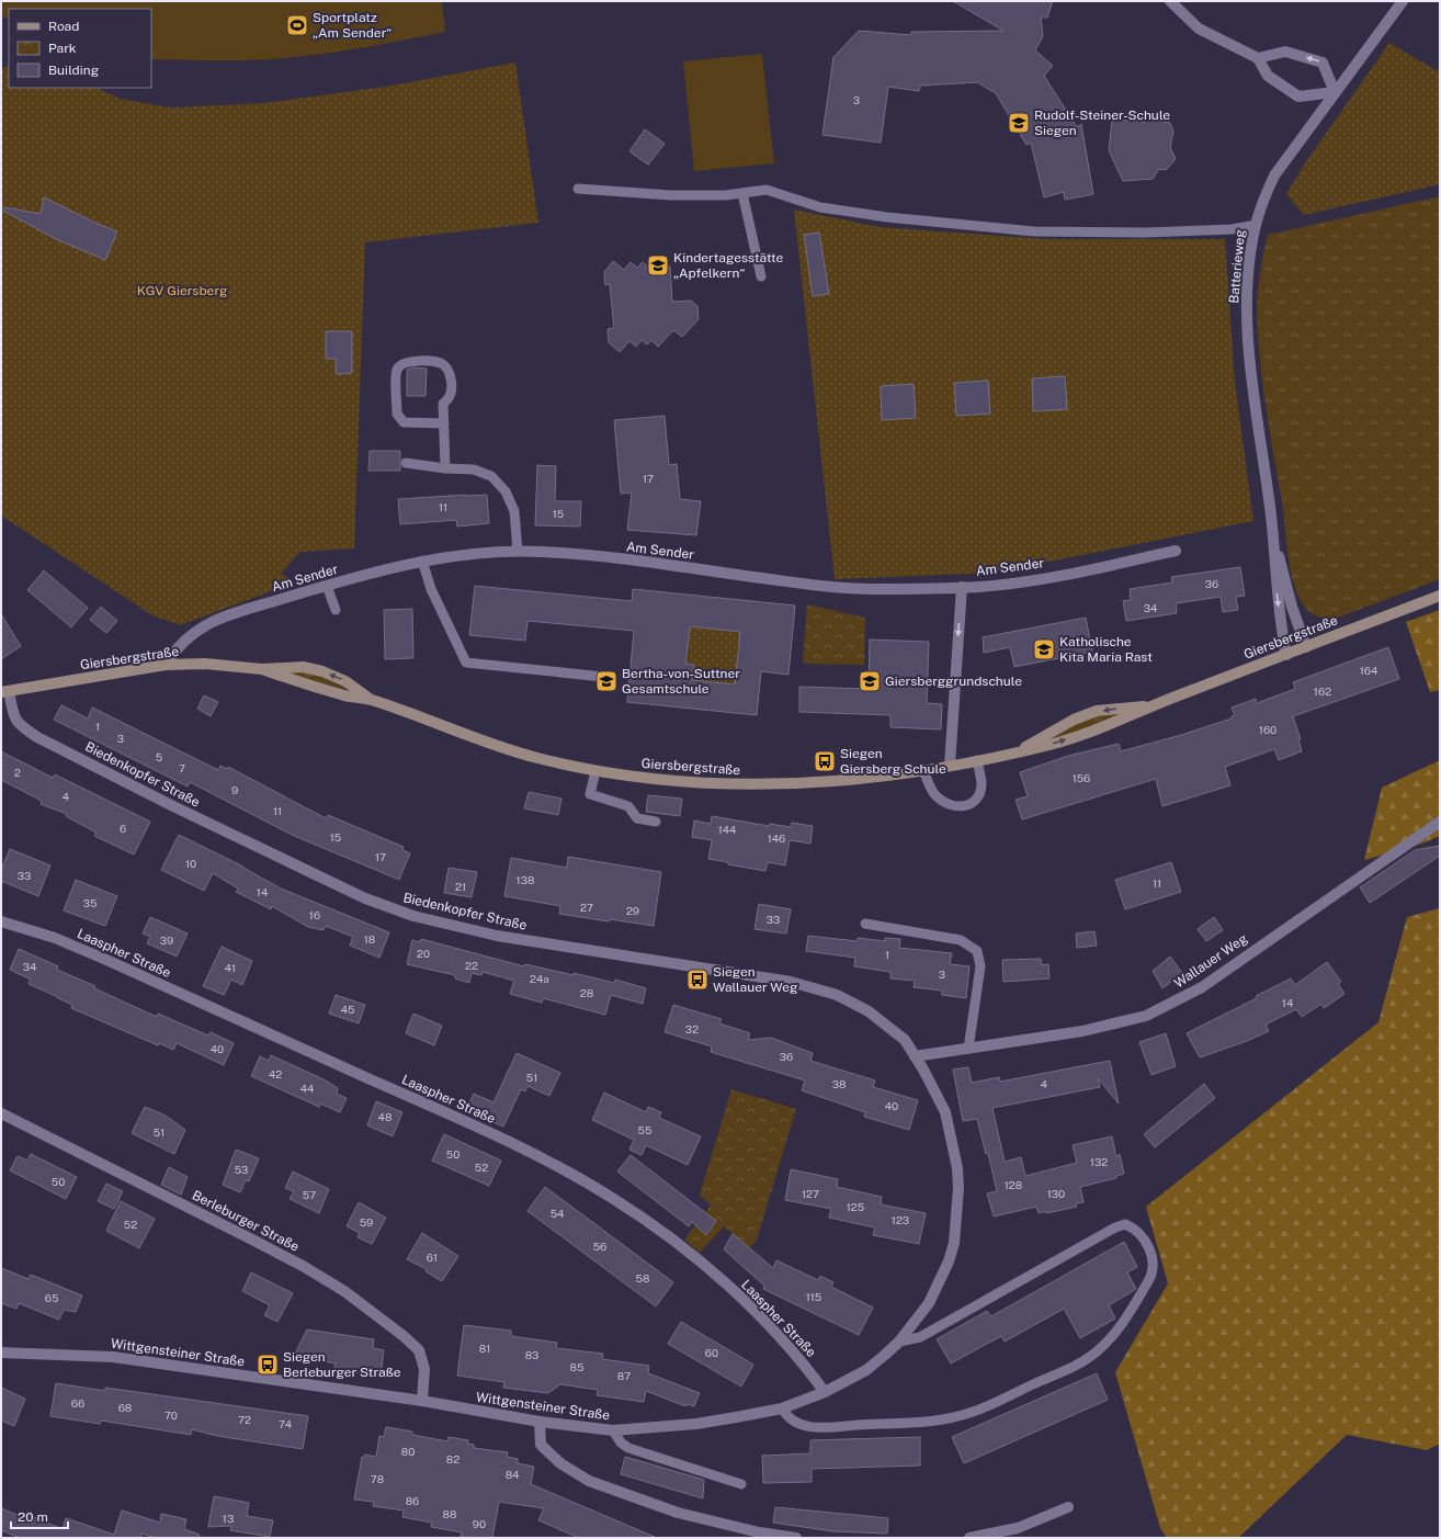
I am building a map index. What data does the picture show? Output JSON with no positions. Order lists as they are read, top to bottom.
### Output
{
  "streets": {
    "street": [
      "Batterieweg",
      "Am Sender",
      "Giersbergstraße",
      "Biedenkopfer Straße",
      "Laaspher Straße",
      "Wallauer Weg",
      "Berleburger Straße",
      "Wittgensteiner Straße"
    ]
  },
  "crossings": [
    ["Batterieweg", "Giersbergstraße"],
    ["Am Sender", "Giersbergstraße"],
    ["Giersbergstraße", "Biedenkopfer Straße"],
    ["Biedenkopfer Straße", "Wallauer Weg"],
    ["Biedenkopfer Straße", "Wittgensteiner Straße"],
    ["Laaspher Straße", "Wittgensteiner Straße"],
    ["Berleburger Straße", "Wittgensteiner Straße"]
  ],
  "parks": ["KGV Giersberg"],
  "places": {
    "sports": ["Sportplatz „Am Sender“"],
    "school or university": [
      "Rudolf-Steiner-Schule Siegen",
      "Kindertagesstätte „Apfelkern“",
      "Katholische Kita Maria Rast",
      "Bertha-von-Suttner Gesamtschule",
      "Giersberggrundschule"
    ],
    "bus stop": ["Siegen Giersberg Schule", "Siegen Wallauer Weg", "Siegen Berleburger Straße"]
  },
  "house_numbers": [
    "3",
    "17",
    "11",
    "15",
    "36",
    "34",
    "164",
    "162",
    "1",
    "160",
    "3",
    "5",
    "7",
    "2",
    "156",
    "9",
    "4",
    "11",
    "6",
    "144",
    "15",
    "146",
    "17",
    "10",
    "33",
    "138",
    "11",
    "21",
    "14",
    "35",
    "27",
    "29",
    "16",
    "33",
    "18",
    "39",
    "20",
    "1",
    "22",
    "34",
    "41",
    "3",
    "24a",
    "28",
    "14",
    "45",
    "32",
    "40",
    "36",
    "42",
    "51",
    "38",
    "4",
    "44",
    "40",
    "48",
    "55",
    "51",
    "50",
    "132",
    "52",
    "53",
    "50",
    "128",
    "127",
    "130",
    "57",
    "125",
    "54",
    "123",
    "59",
    "52",
    "56",
    "61",
    "58",
    "115",
    "65",
    "81",
    "60",
    "83",
    "85",
    "87",
    "66",
    "68",
    "70",
    "72",
    "74",
    "80",
    "82",
    "84",
    "78",
    "86",
    "88",
    "13",
    "90"
  ],
  "legend": ["Road", "Park", "Building"],
  "scale_bar": "20 m"
}
